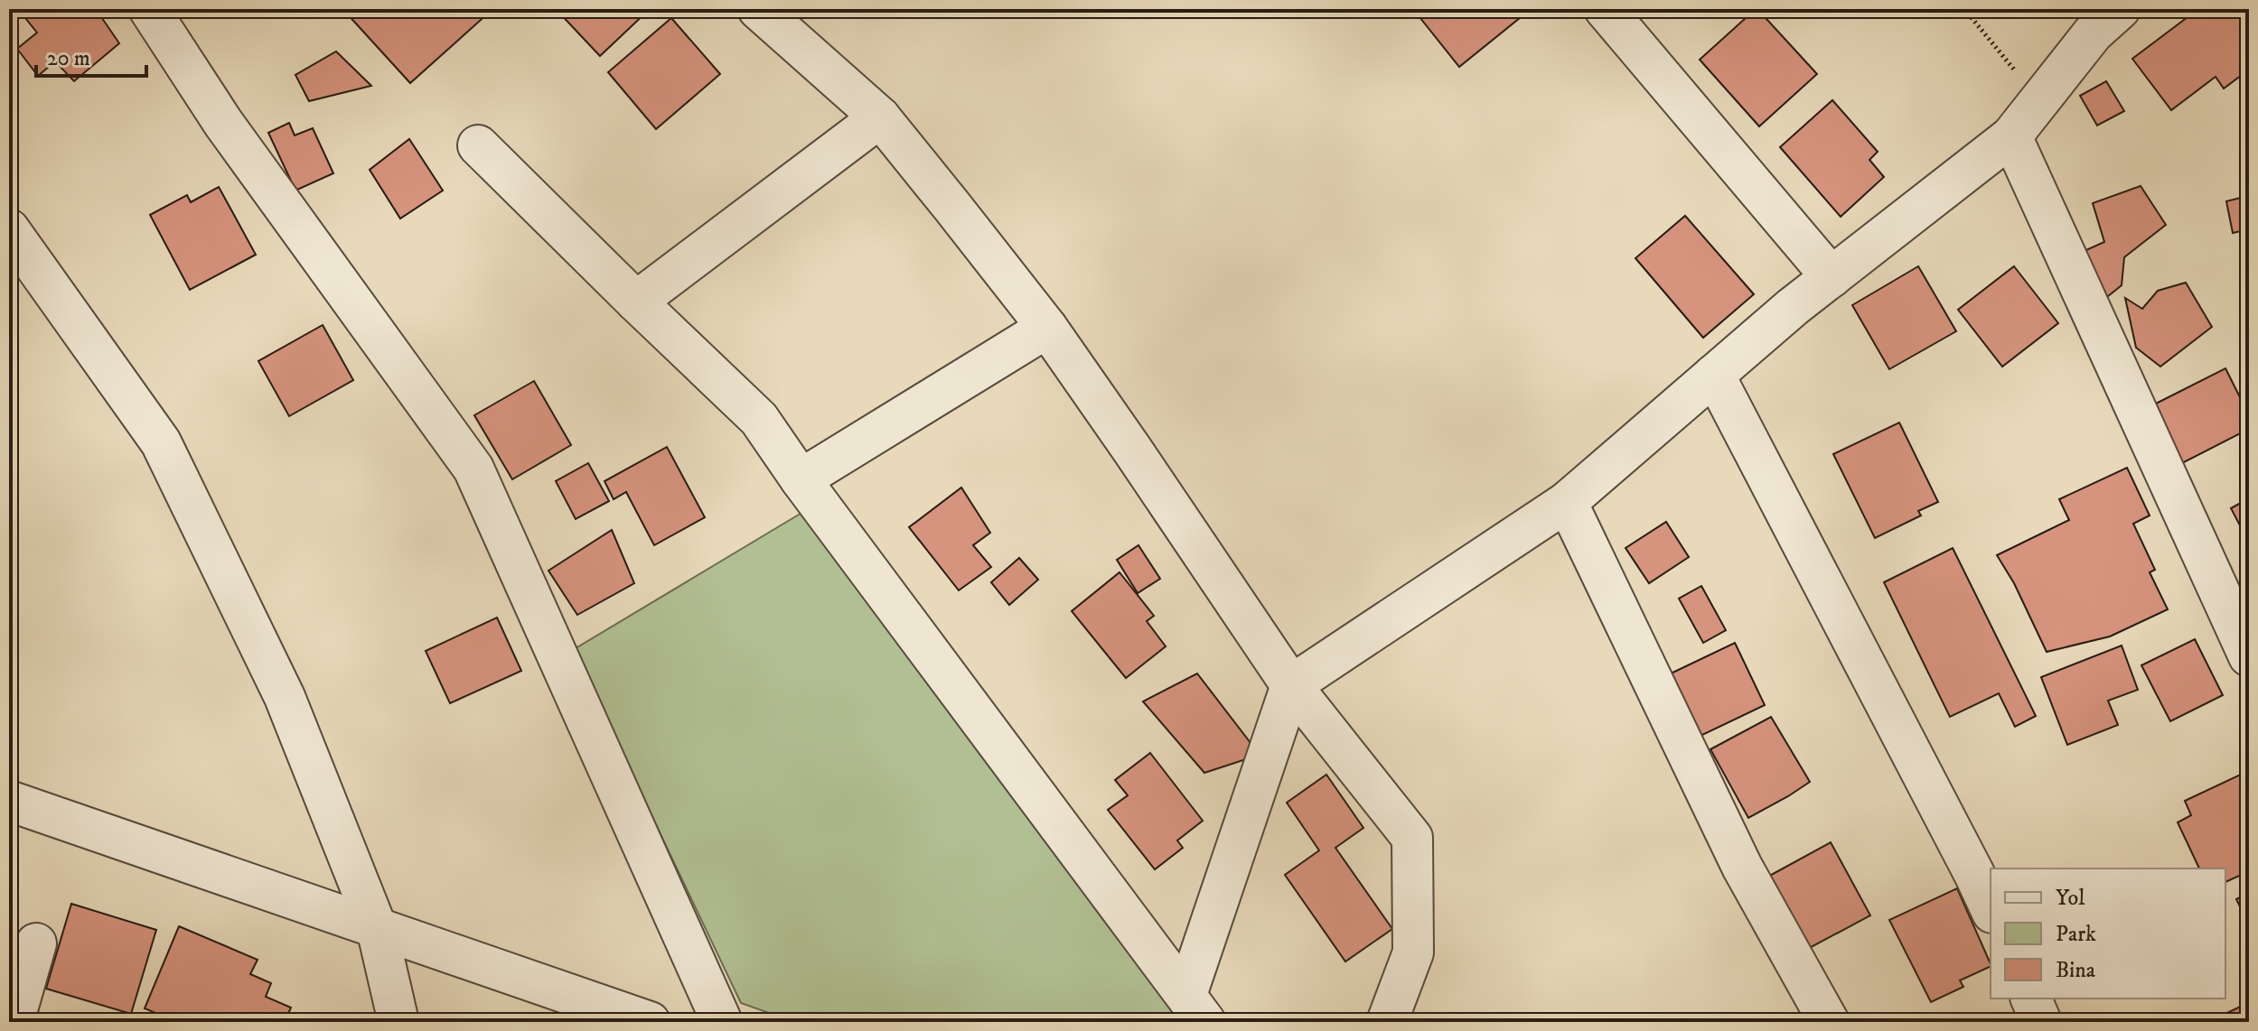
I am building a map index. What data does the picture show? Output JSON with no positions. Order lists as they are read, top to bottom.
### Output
{
  "legend": ["Yol", "Park", "Bina"],
  "scale_bar": "20 m"
}
